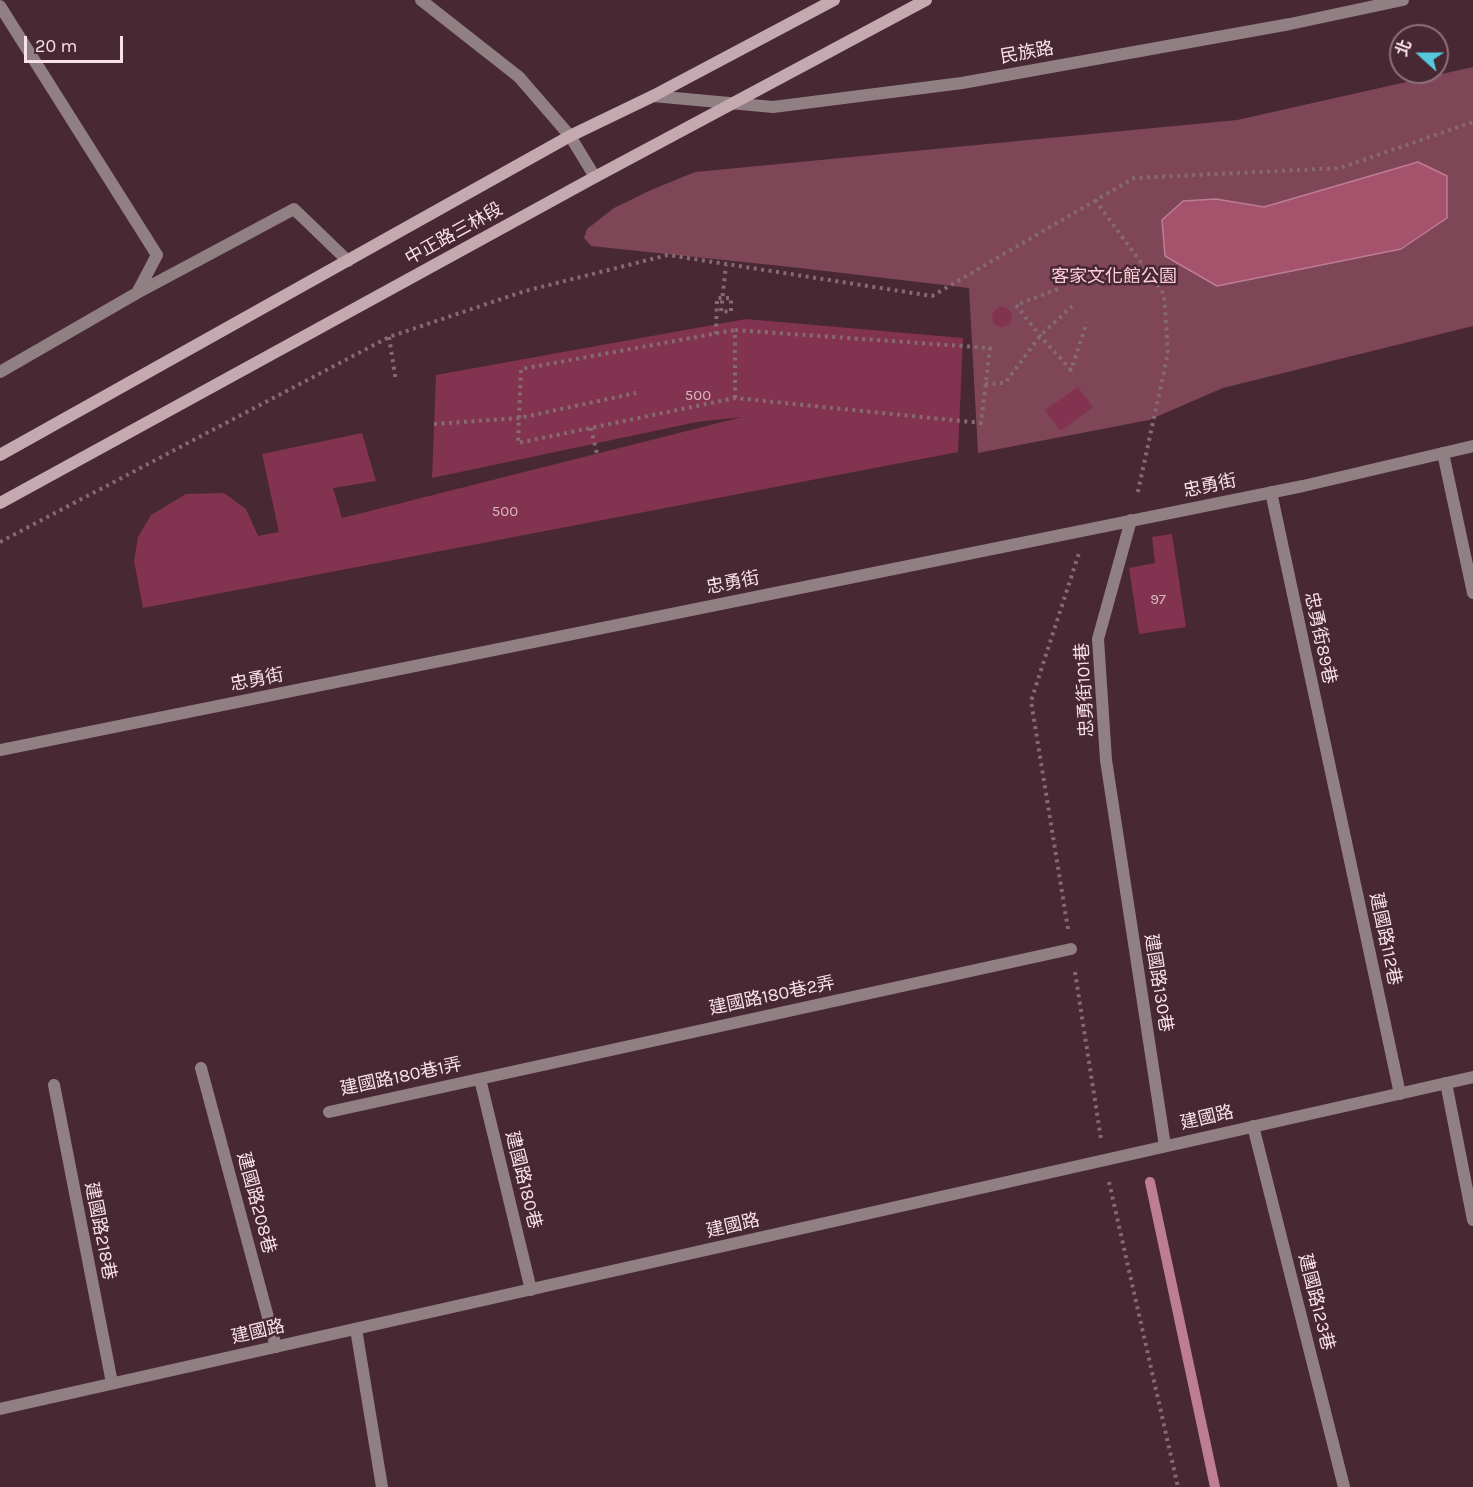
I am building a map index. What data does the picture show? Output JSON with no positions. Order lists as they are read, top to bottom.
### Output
{
  "streets": {
    "main road": ["中正路三林段"],
    "street": [
      "民族路",
      "忠勇街",
      "忠勇街89巷",
      "忠勇街101巷",
      "建國路112巷",
      "建國路130巷",
      "建國路180巷2弄",
      "建國路180巷1弄",
      "建國路",
      "建國路180巷",
      "建國路208巷",
      "建國路218巷",
      "建國路123巷"
    ]
  },
  "crossings": [
    ["民族路", "中正路三林段"],
    ["忠勇街", "忠勇街89巷"],
    ["忠勇街", "忠勇街101巷"],
    ["忠勇街89巷", "建國路112巷"],
    ["忠勇街101巷", "建國路130巷"],
    ["建國路112巷", "建國路"],
    ["建國路130巷", "建國路"],
    ["建國路180巷2弄", "建國路180巷1弄"],
    ["建國路180巷2弄", "建國路180巷"],
    ["建國路180巷1弄", "建國路180巷"],
    ["建國路", "建國路180巷"],
    ["建國路", "建國路208巷"],
    ["建國路", "建國路218巷"],
    ["建國路", "建國路123巷"]
  ],
  "parks": ["客家文化館公園"],
  "house_numbers": ["500", "500", "97"],
  "scale_bar": "20 m",
  "north": "left"
}
